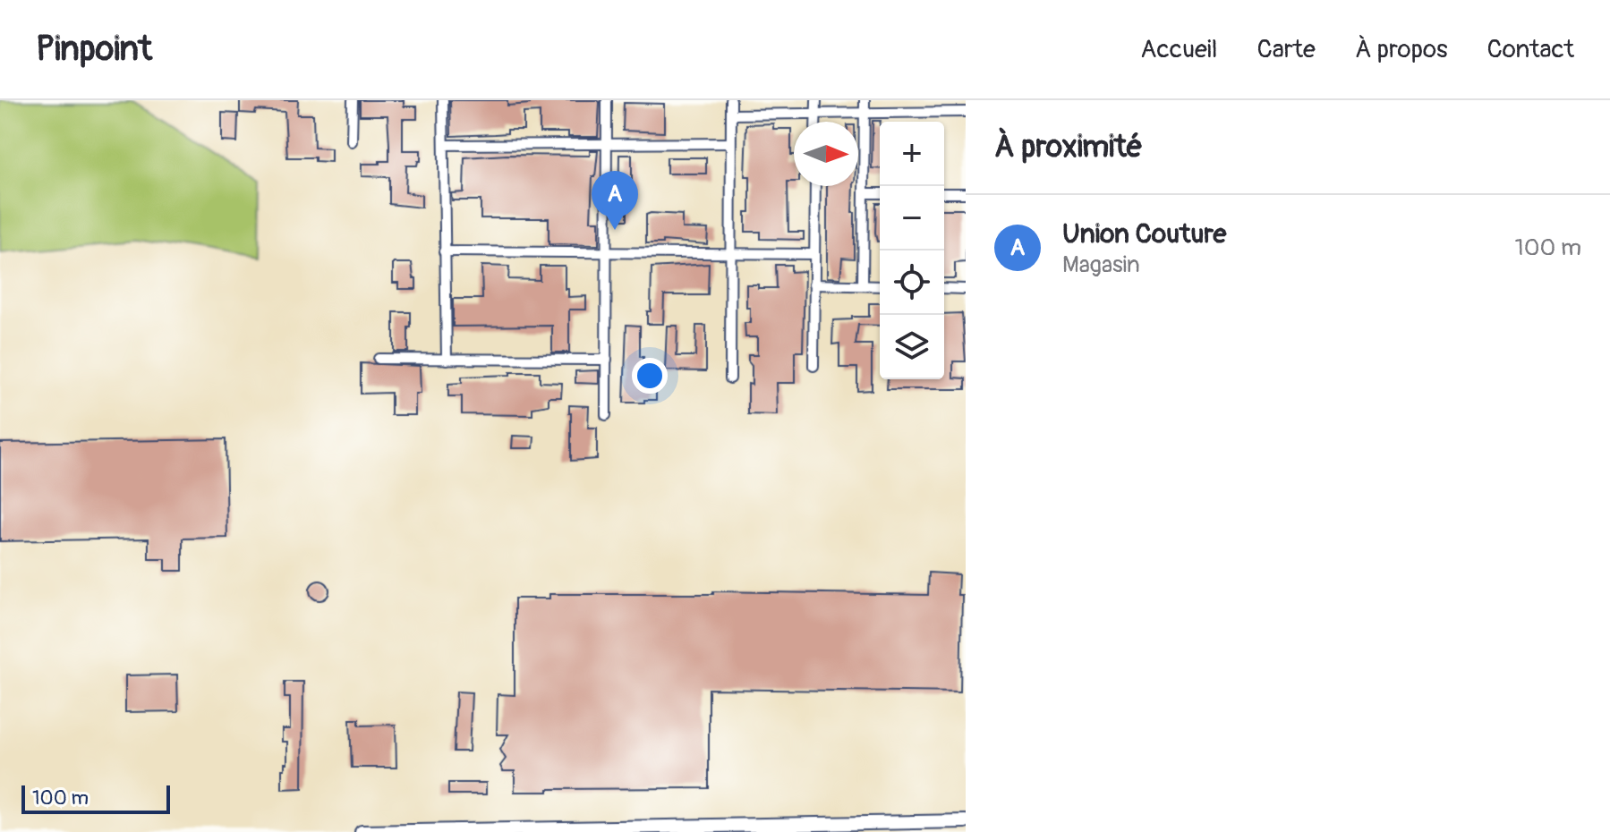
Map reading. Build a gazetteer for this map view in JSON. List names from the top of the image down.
{
  "scale_bar": "100 m",
  "north": "right",
  "page": {
    "header": "Pinpoint",
    "nav": [
      "Accueil",
      "Carte",
      "À propos",
      "Contact"
    ],
    "heading": "À proximité",
    "map_buttons": ["+", "−"],
    "pins": "A",
    "list": [
      {
        "mark": "A",
        "name": "Union Couture",
        "note": "Magasin",
        "value": "100 m"
      }
    ],
    "scale": "100 m"
  }
}
